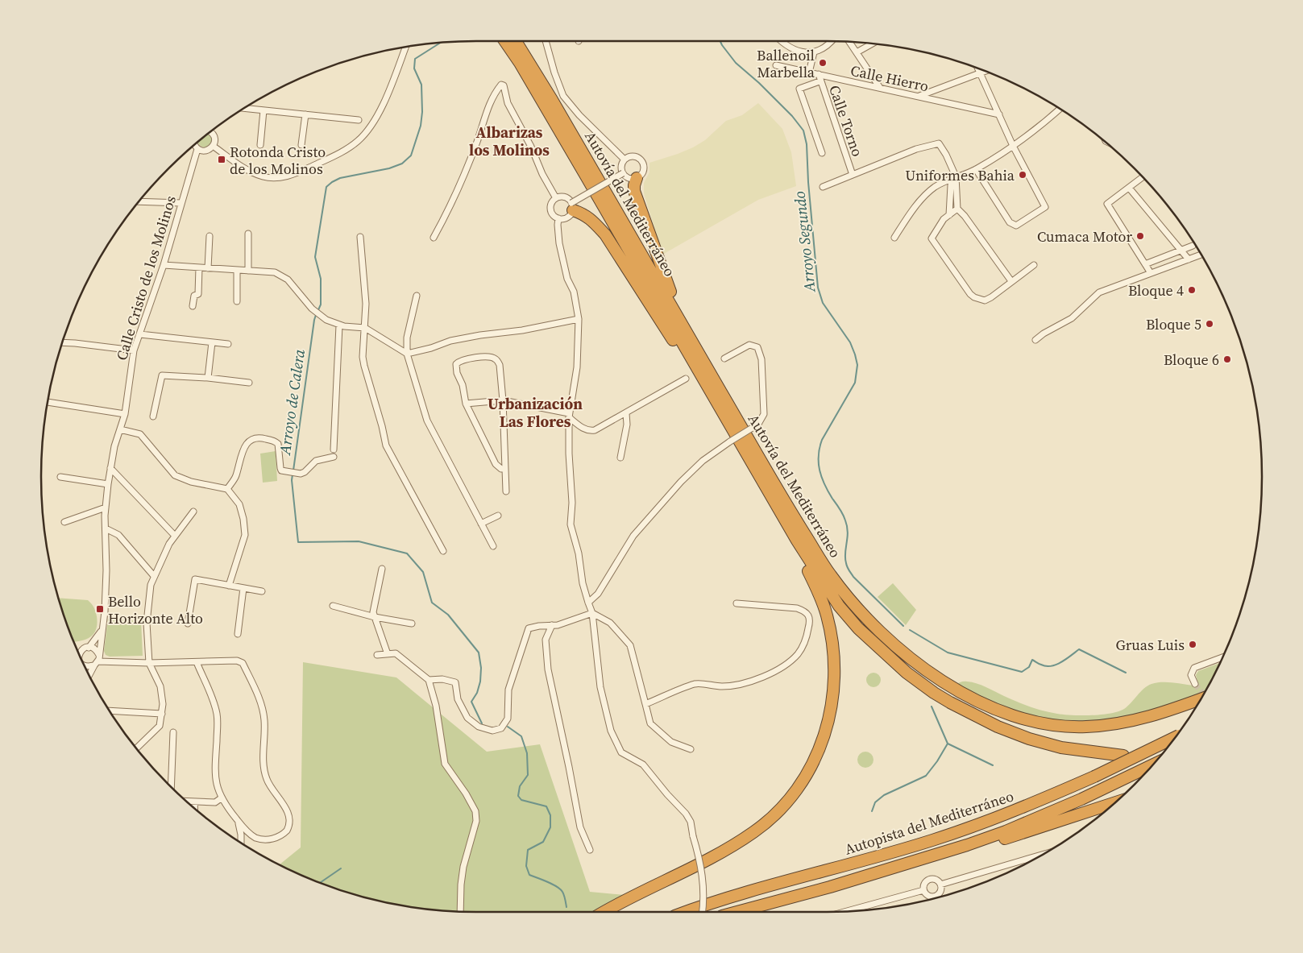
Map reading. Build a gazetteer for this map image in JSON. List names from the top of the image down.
{
  "streets": {
    "highway": ["Autovía del Mediterráneo", "Autopista del Mediterráneo"],
    "street": ["Calle Hierro", "Calle Torno", "Calle Cristo de los Molinos"]
  },
  "crossings": [
    ["Calle Hierro", "Calle Torno"]
  ],
  "districts": ["Albarizas los Molinos", "Urbanización Las Flores"],
  "water": ["Arroyo Segundo", "Arroyo de Calera"],
  "places": {
    "other": [
      "Ballenoil Marbella",
      "Uniformes Bahia",
      "Cumaca Motor",
      "Bloque 4",
      "Bloque 5",
      "Bloque 6",
      "Gruas Luis"
    ],
    "transit": ["Rotonda Cristo de los Molinos", "Bello Horizonte Alto"]
  }
}
